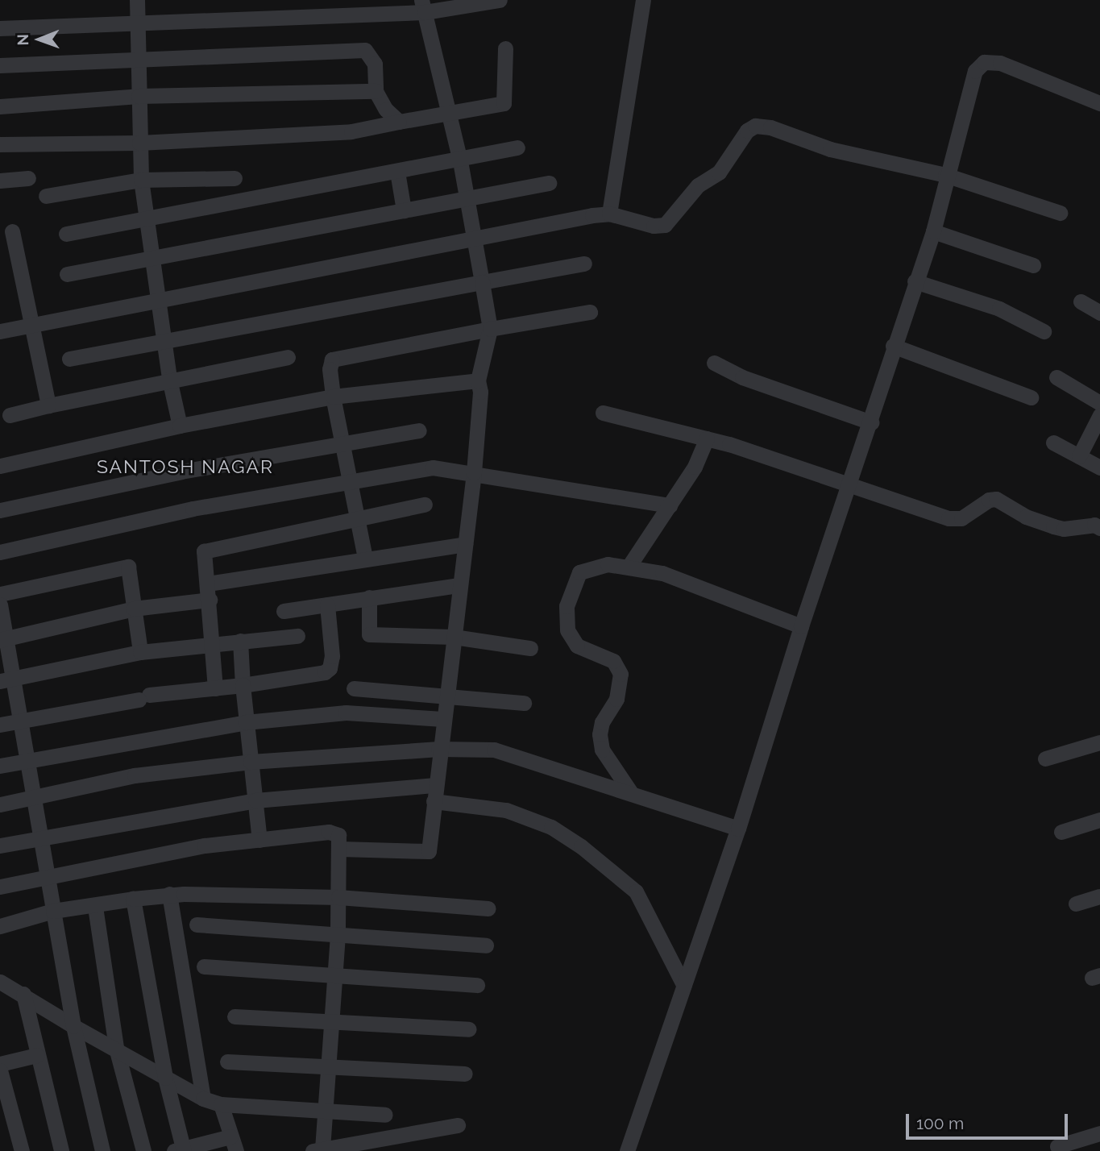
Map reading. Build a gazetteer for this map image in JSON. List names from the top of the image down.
{
  "districts": ["SANTOSH NAGAR"],
  "scale_bar": "100 m",
  "north": "left"
}
